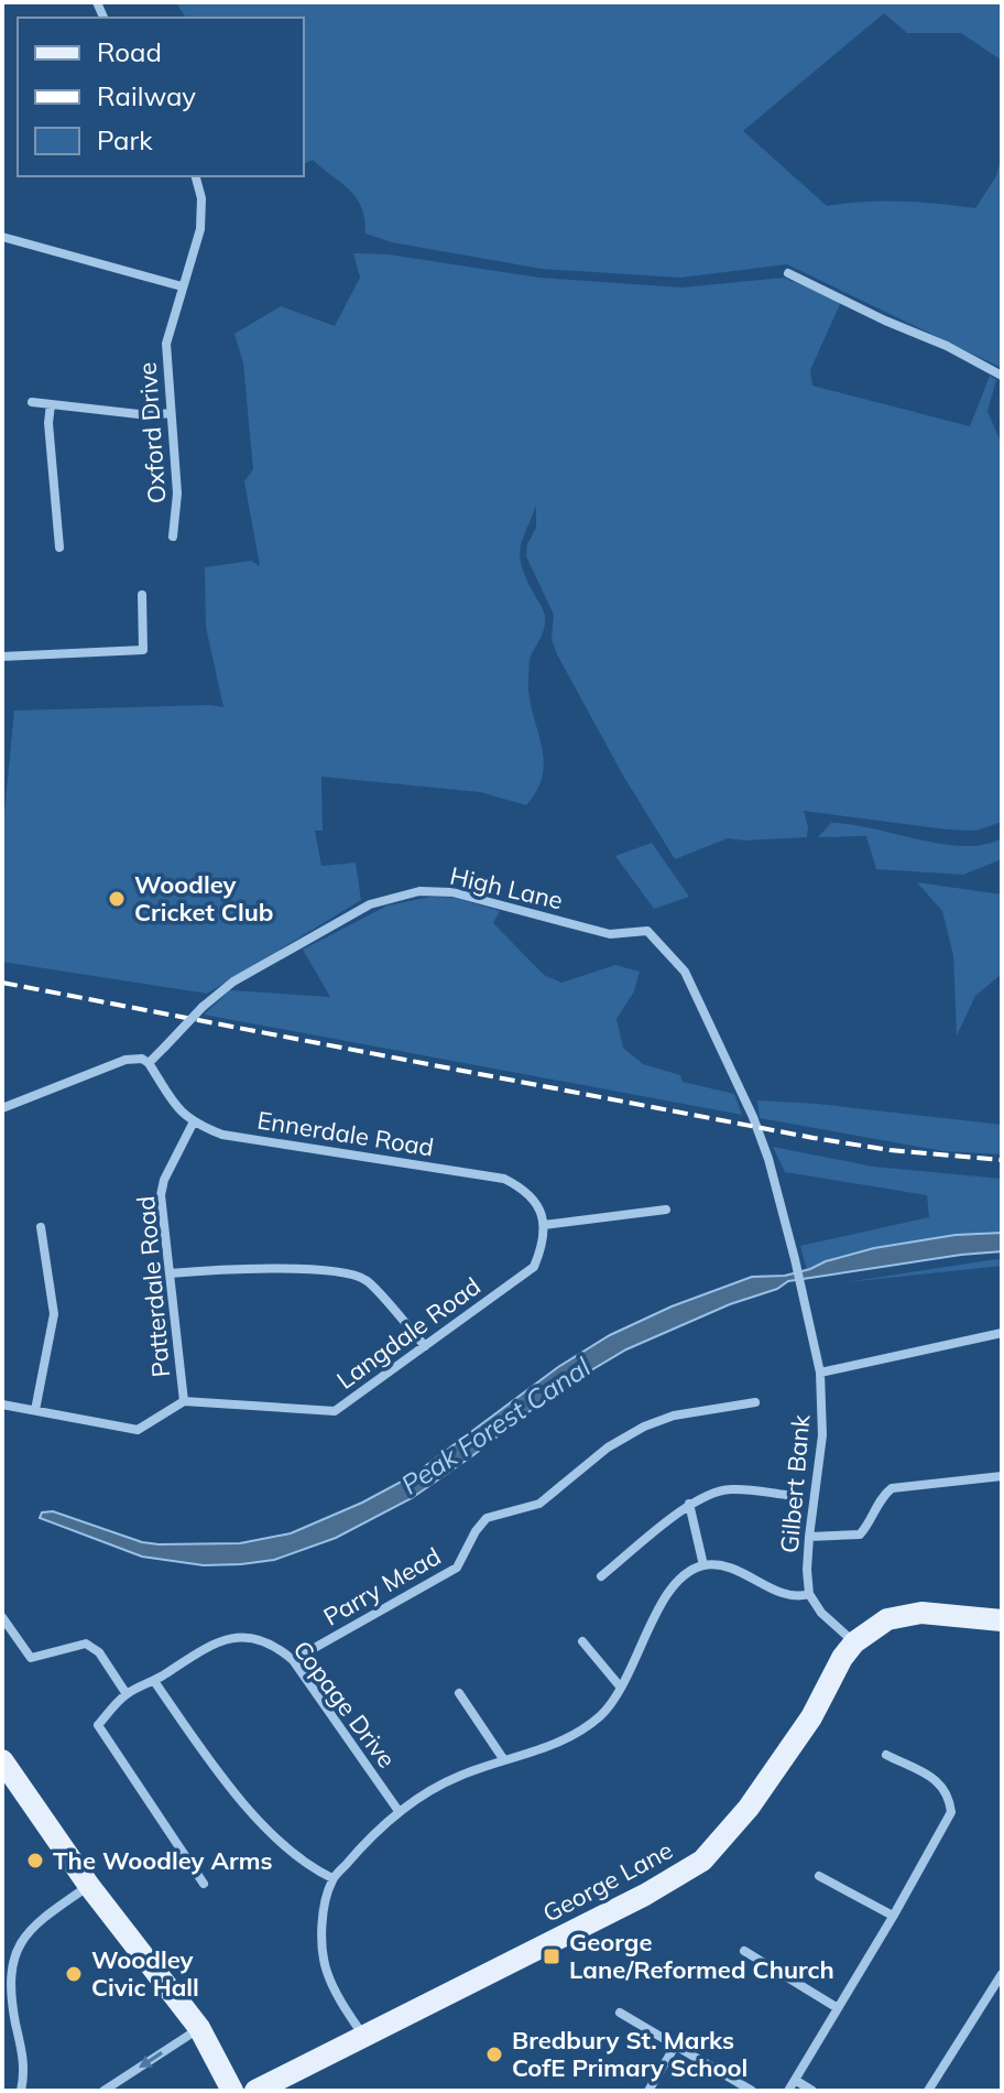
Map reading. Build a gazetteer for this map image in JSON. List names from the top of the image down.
{
  "streets": {
    "main road": ["George Lane"],
    "street": [
      "Oxford Drive",
      "High Lane",
      "Ennerdale Road",
      "Patterdale Road",
      "Langdale Road",
      "Gilbert Bank",
      "Parry Mead",
      "Copage Drive"
    ]
  },
  "crossings": [
    ["High Lane", "Gilbert Bank"],
    ["Ennerdale Road", "Patterdale Road"],
    ["Ennerdale Road", "Langdale Road"],
    ["Patterdale Road", "Langdale Road"],
    ["Parry Mead", "Copage Drive"]
  ],
  "water": ["Peak Forest Canal"],
  "places": {
    "other": [
      "Woodley Cricket Club",
      "The Woodley Arms",
      "Woodley Civic Hall",
      "Bredbury St. Marks CofE Primary School"
    ],
    "transit": ["George Lane/Reformed Church"]
  },
  "legend": ["Road", "Railway", "Park"]
}
